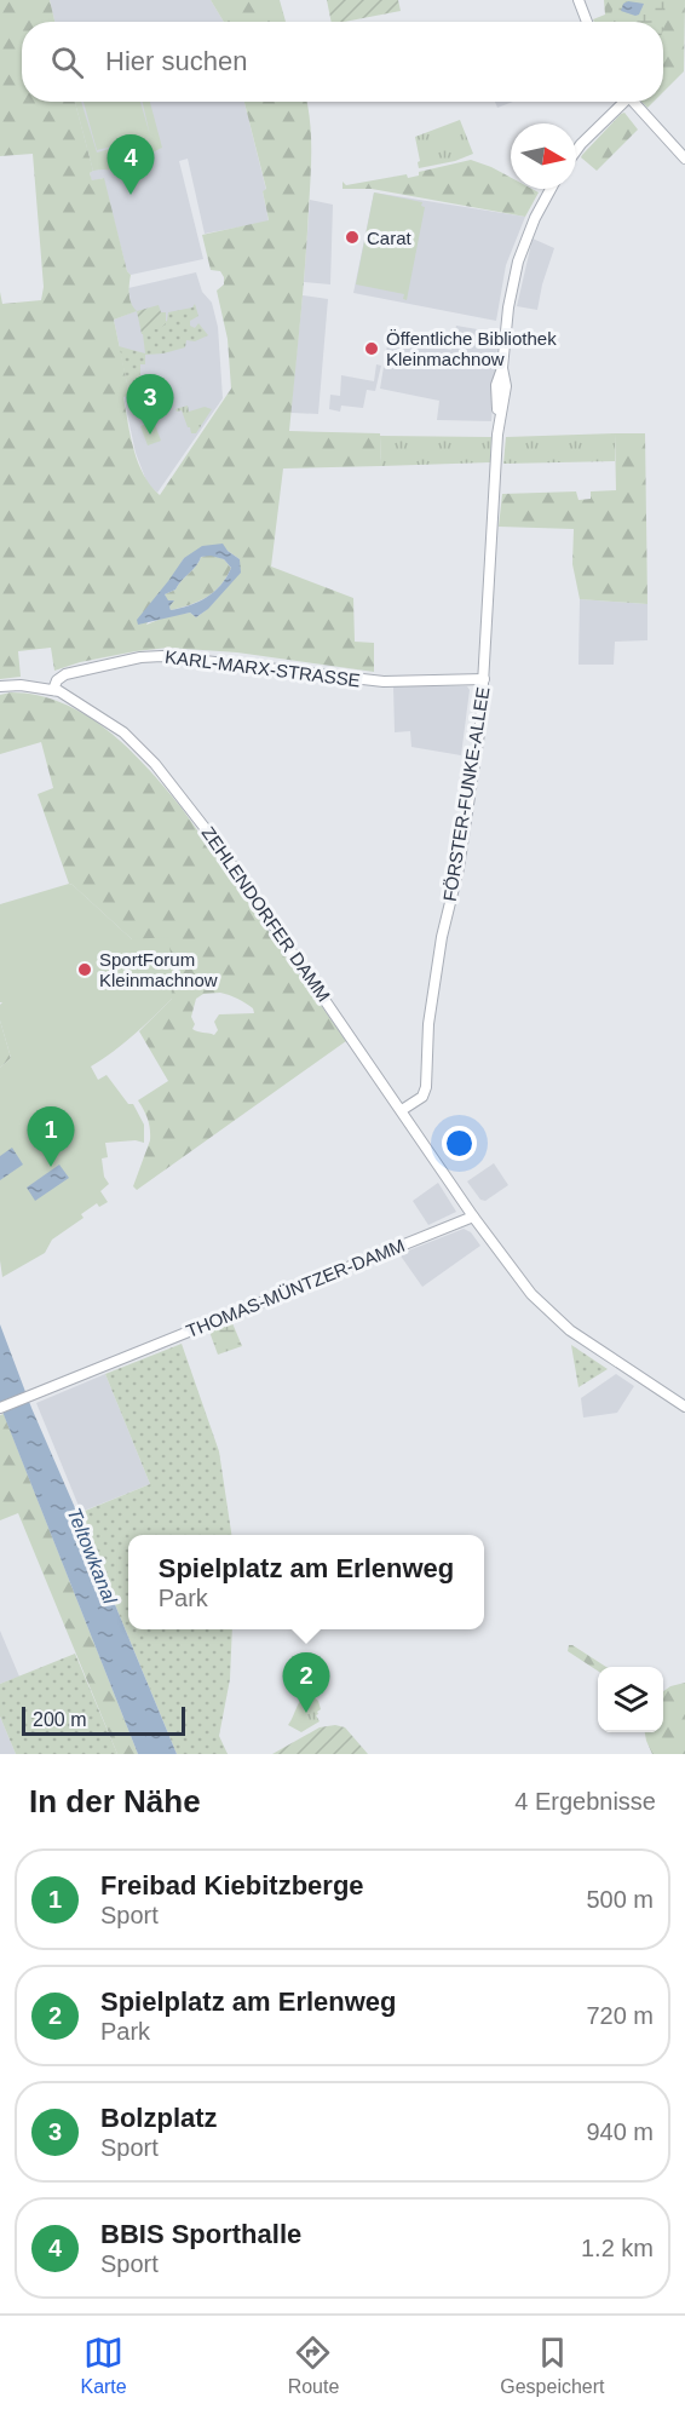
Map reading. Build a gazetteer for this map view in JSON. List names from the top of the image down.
{
  "streets": {
    "street": [
      "KARL-MARX-STRASSE",
      "FÖRSTER-FUNKE-ALLEE",
      "ZEHLENDORFER DAMM",
      "THOMAS-MÜNTZER-DAMM"
    ]
  },
  "crossings": [
    ["KARL-MARX-STRASSE", "FÖRSTER-FUNKE-ALLEE"],
    ["KARL-MARX-STRASSE", "ZEHLENDORFER DAMM"],
    ["FÖRSTER-FUNKE-ALLEE", "ZEHLENDORFER DAMM"],
    ["ZEHLENDORFER DAMM", "THOMAS-MÜNTZER-DAMM"]
  ],
  "water": ["Teltowkanal"],
  "places": ["Carat", "Öffentliche Bibliothek Kleinmachnow", "SportForum Kleinmachnow"],
  "scale_bar": "200 m",
  "north": "right",
  "page": {
    "search": "Hier suchen",
    "pins": [
      "4",
      "3",
      "1",
      "2"
    ],
    "popup": ["Spielplatz am Erlenweg", "Park"],
    "scale": "200 m",
    "heading": ["In der Nähe", "4 Ergebnisse"],
    "list": [
      {
        "mark": "1",
        "name": "Freibad Kiebitzberge",
        "note": "Sport",
        "value": "500 m"
      },
      {
        "mark": "2",
        "name": "Spielplatz am Erlenweg",
        "note": "Park",
        "value": "720 m"
      },
      {
        "mark": "3",
        "name": "Bolzplatz",
        "note": "Sport",
        "value": "940 m"
      },
      {
        "mark": "4",
        "name": "BBIS Sporthalle",
        "note": "Sport",
        "value": "1.2 km"
      }
    ],
    "nav": ["Karte", "Route", "Gespeichert"]
  }
}
